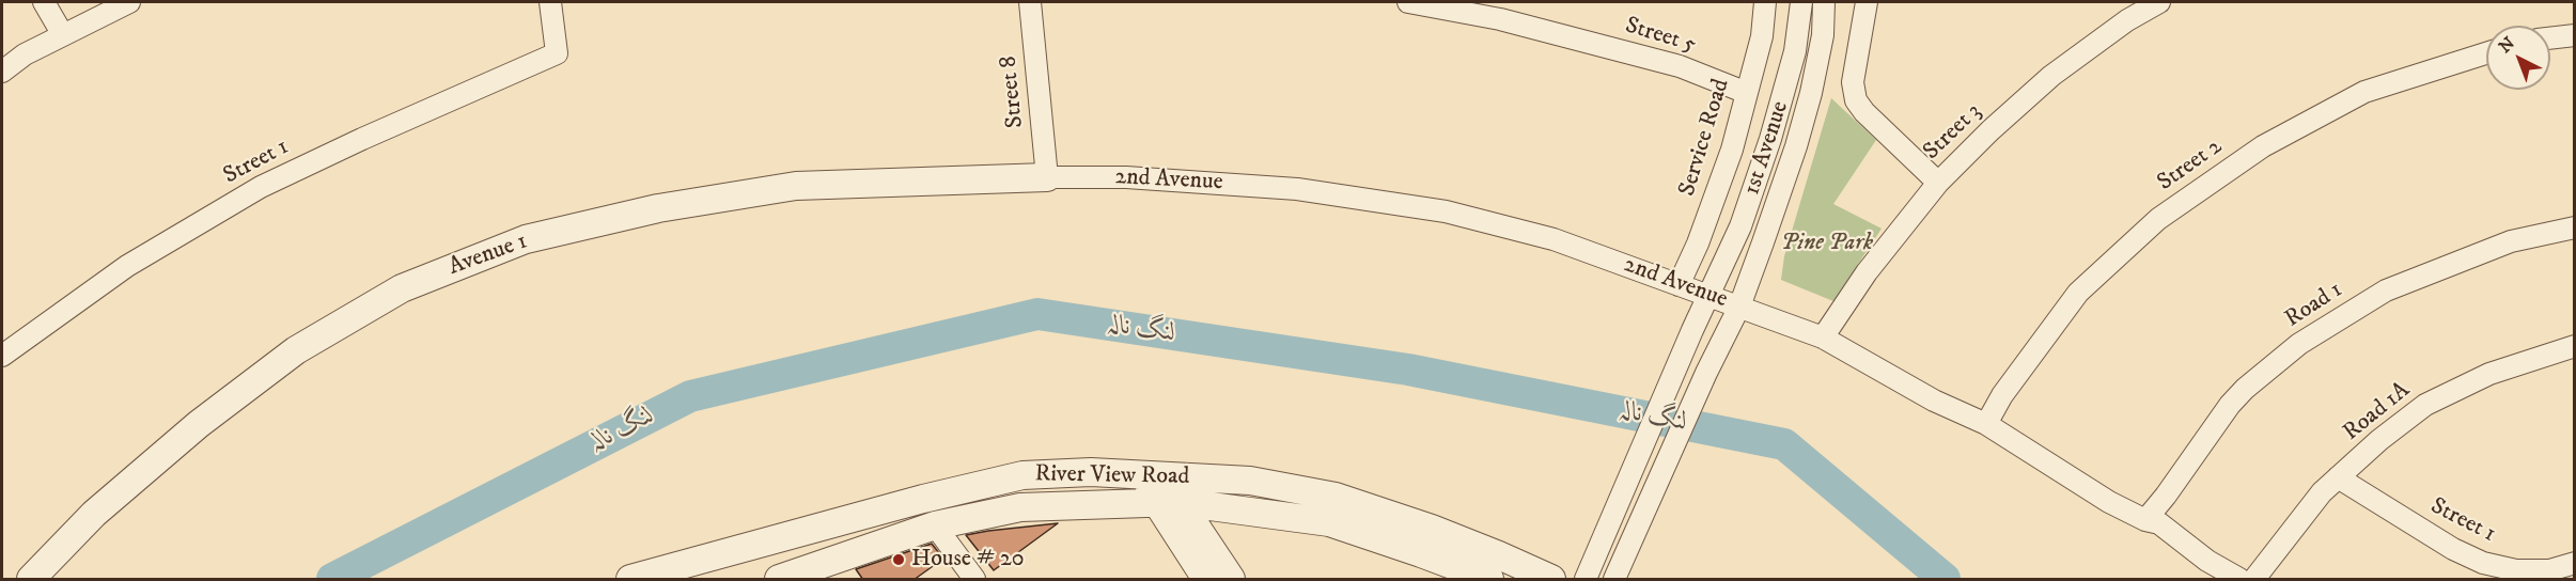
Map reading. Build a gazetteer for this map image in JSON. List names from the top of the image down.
{
  "streets": {
    "street": [
      "Street 5",
      "Street 8",
      "Street 3",
      "Service Road",
      "1st Avenue",
      "Street 1",
      "Street 2",
      "2nd Avenue",
      "Avenue 1",
      "Road 1",
      "Road 1A",
      "River View Road"
    ]
  },
  "crossings": [
    ["Street 5", "Service Road"],
    ["Street 8", "2nd Avenue"],
    ["Street 8", "Avenue 1"],
    ["Street 3", "2nd Avenue"],
    ["Service Road", "2nd Avenue"],
    ["1st Avenue", "2nd Avenue"],
    ["Street 1", "Road 1A"],
    ["Street 2", "2nd Avenue"],
    ["2nd Avenue", "Avenue 1"],
    ["2nd Avenue", "Road 1"]
  ],
  "water": ["لنگ نالہ"],
  "parks": ["Pine Park"],
  "places": ["House # 20"],
  "north": "top left"
}
